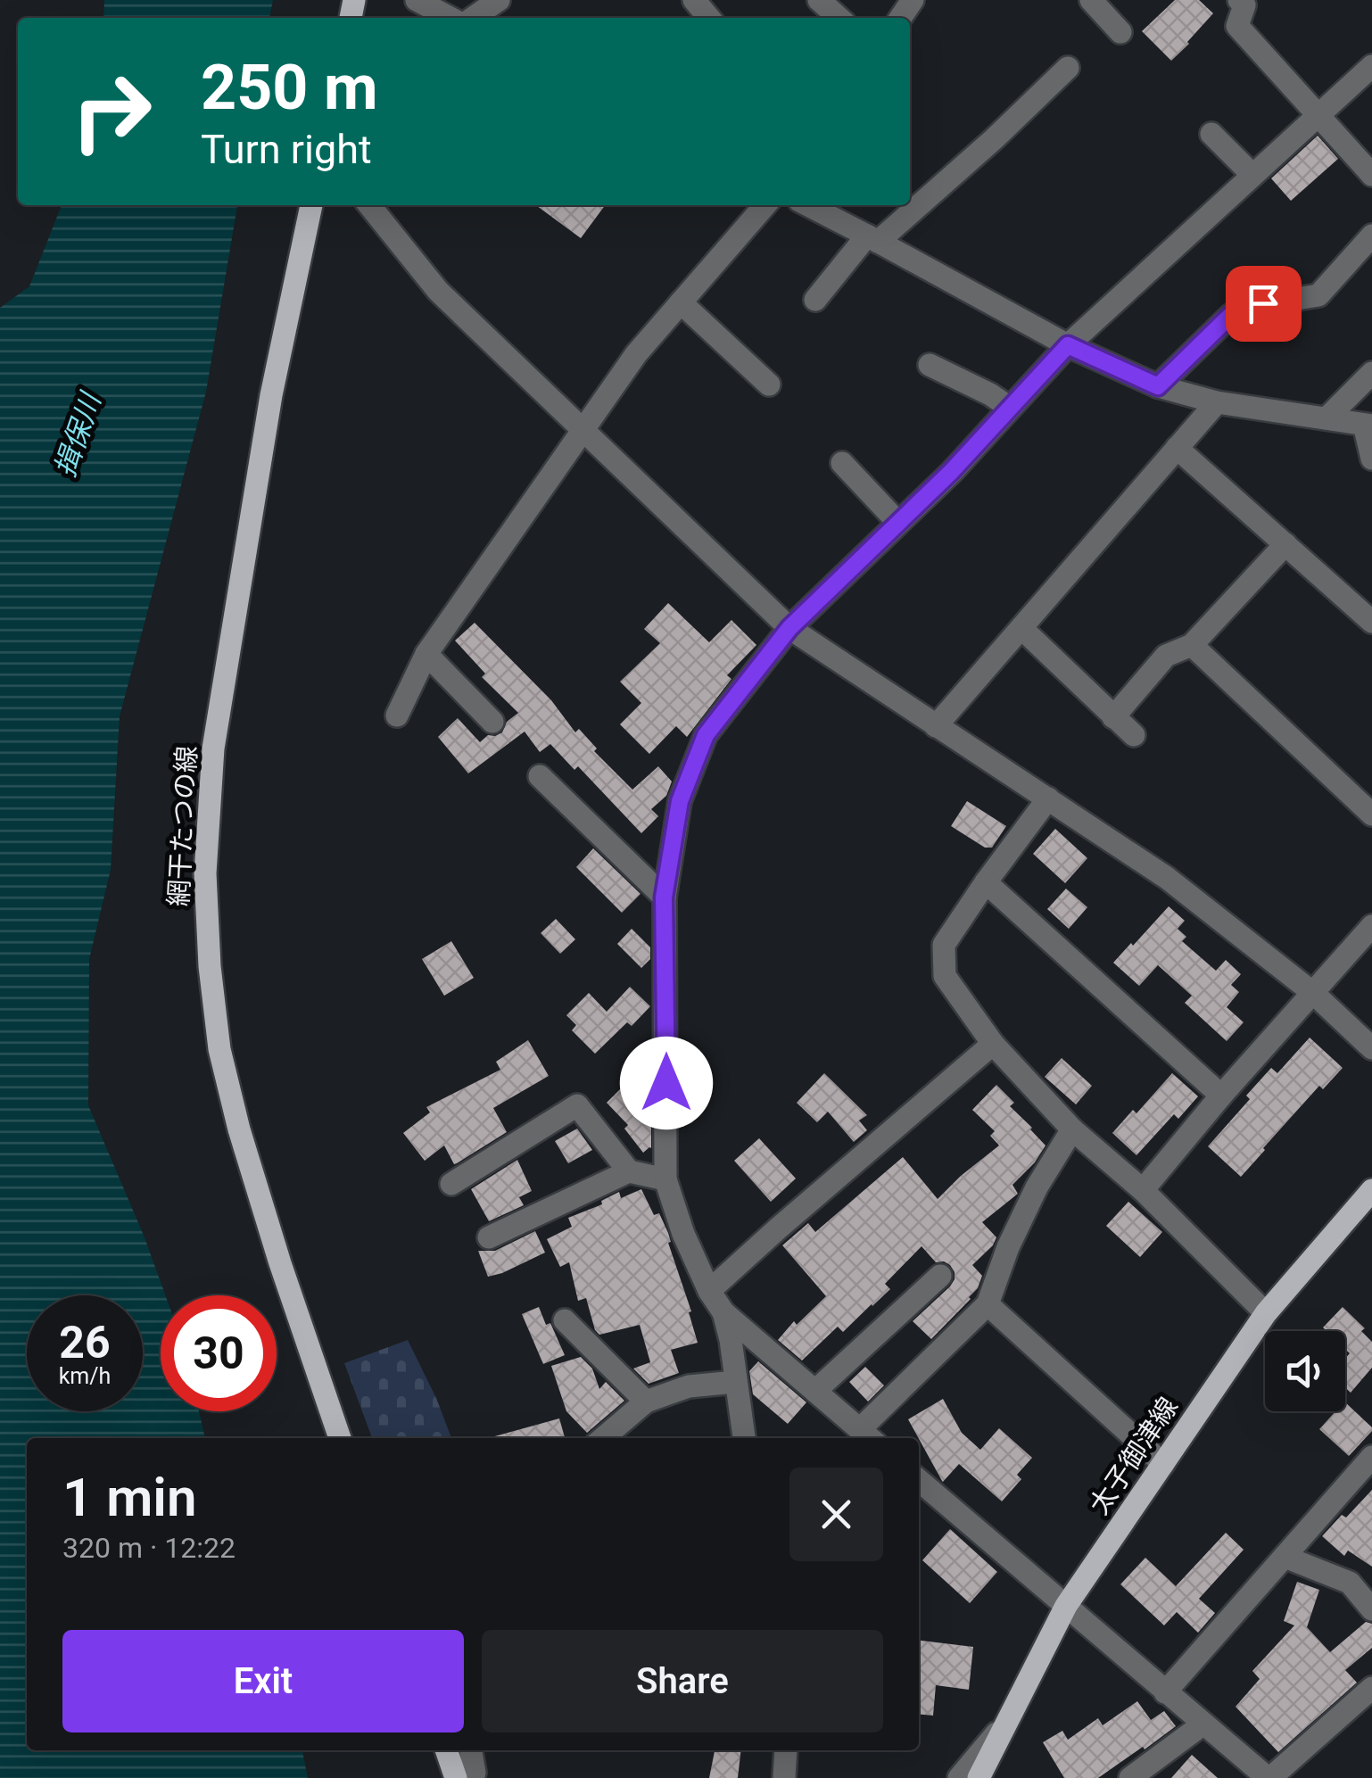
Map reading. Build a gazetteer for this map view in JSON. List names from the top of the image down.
{
  "streets": {
    "main road": ["網干たつの線", "太子御津線"]
  },
  "water": ["揖保川"],
  "page": {
    "turn": ["250 m", "Turn right"],
    "speed": "26 km/h",
    "limit": "30",
    "heading": ["1 min", "320 m · 12:22"],
    "buttons": ["Exit", "Share"]
  }
}
